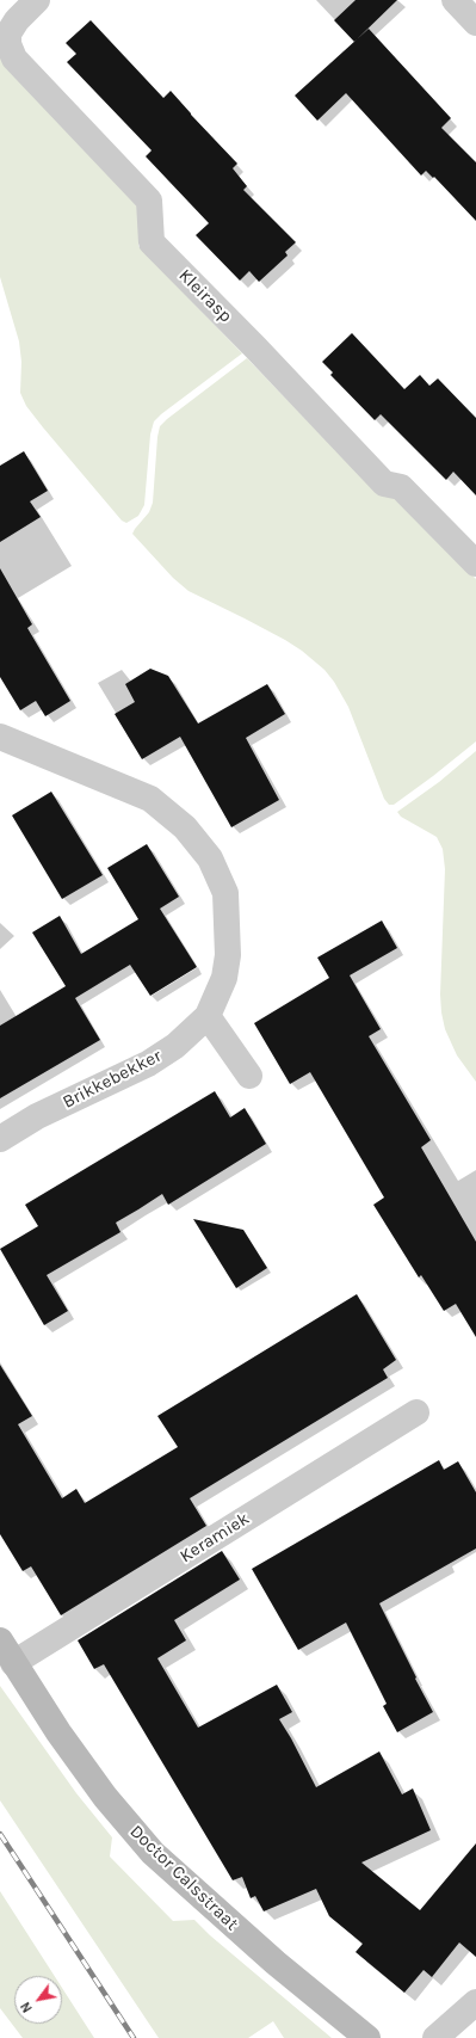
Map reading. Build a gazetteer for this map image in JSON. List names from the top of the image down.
{
  "streets": {
    "street": [
      "Kleirasp",
      "Brikkebekker",
      "Keramiek",
      "Doctor Calsstraat"
    ]
  },
  "crossings": [
    ["Keramiek", "Doctor Calsstraat"]
  ],
  "north": "bottom left"
}
